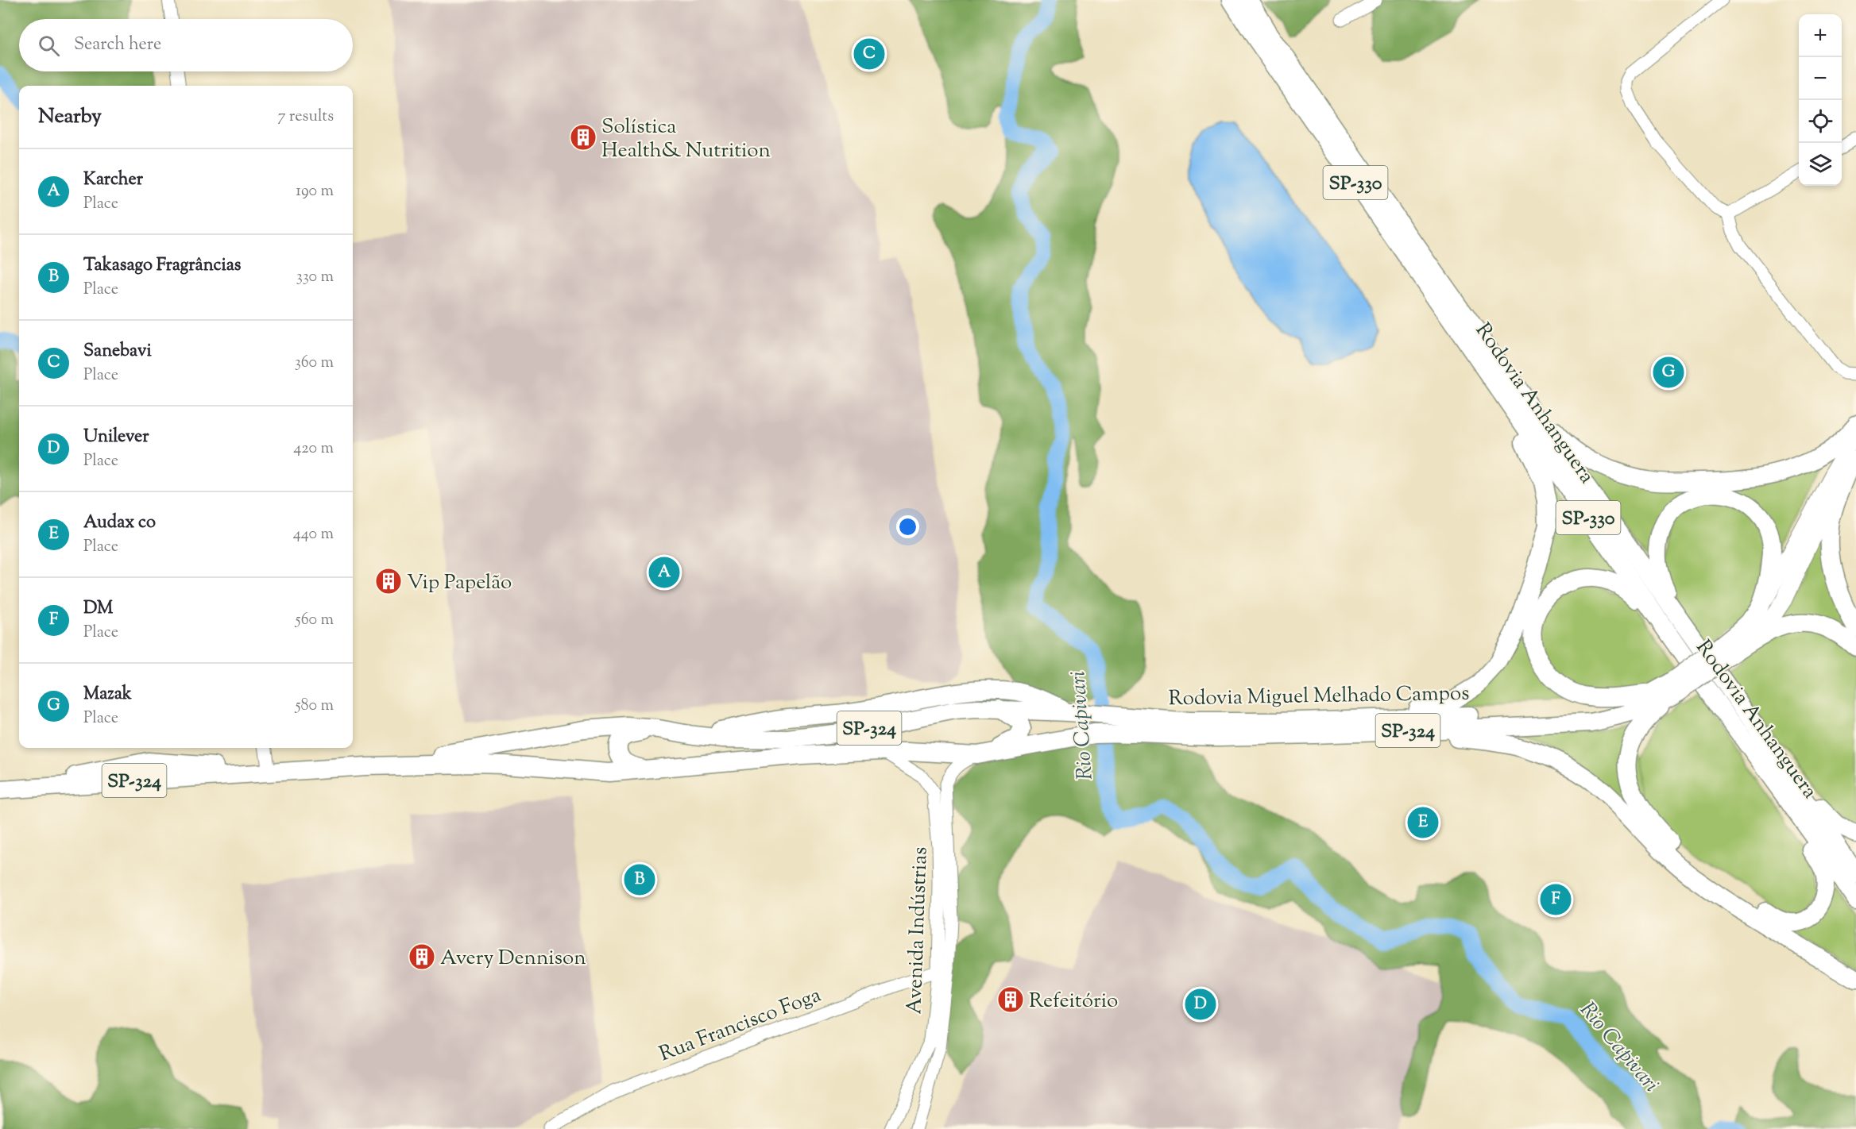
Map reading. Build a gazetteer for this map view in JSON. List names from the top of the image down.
{
  "streets": {
    "highway": [
      "SP-330",
      "Rodovia Anhanguera",
      "Rodovia Miguel Melhado Campos",
      "SP-324"
    ],
    "street": ["Avenida Indústrias", "Rua Francisco Foga"]
  },
  "crossings": [
    ["Rodovia Miguel Melhado Campos", "Avenida Indústrias"],
    ["Avenida Indústrias", "Rua Francisco Foga"]
  ],
  "water": ["Rio Capivari"],
  "places": {
    "building": [
      "Solística Health& Nutrition",
      "Vip Papelão",
      "Avery Dennison",
      "Refeitório"
    ]
  },
  "page": {
    "map_buttons": ["+", "−"],
    "search": "Search here",
    "pins": [
      "C",
      "G",
      "A",
      "E",
      "B",
      "F",
      "D"
    ],
    "heading": ["Nearby", "7 results"],
    "list": [
      {
        "mark": "A",
        "name": "Karcher",
        "note": "Place",
        "value": "190 m"
      },
      {
        "mark": "B",
        "name": "Takasago Fragrâncias",
        "note": "Place",
        "value": "330 m"
      },
      {
        "mark": "C",
        "name": "Sanebavi",
        "note": "Place",
        "value": "360 m"
      },
      {
        "mark": "D",
        "name": "Unilever",
        "note": "Place",
        "value": "420 m"
      },
      {
        "mark": "E",
        "name": "Audax co",
        "note": "Place",
        "value": "440 m"
      },
      {
        "mark": "F",
        "name": "DM",
        "note": "Place",
        "value": "560 m"
      },
      {
        "mark": "G",
        "name": "Mazak",
        "note": "Place",
        "value": "580 m"
      }
    ]
  }
}
